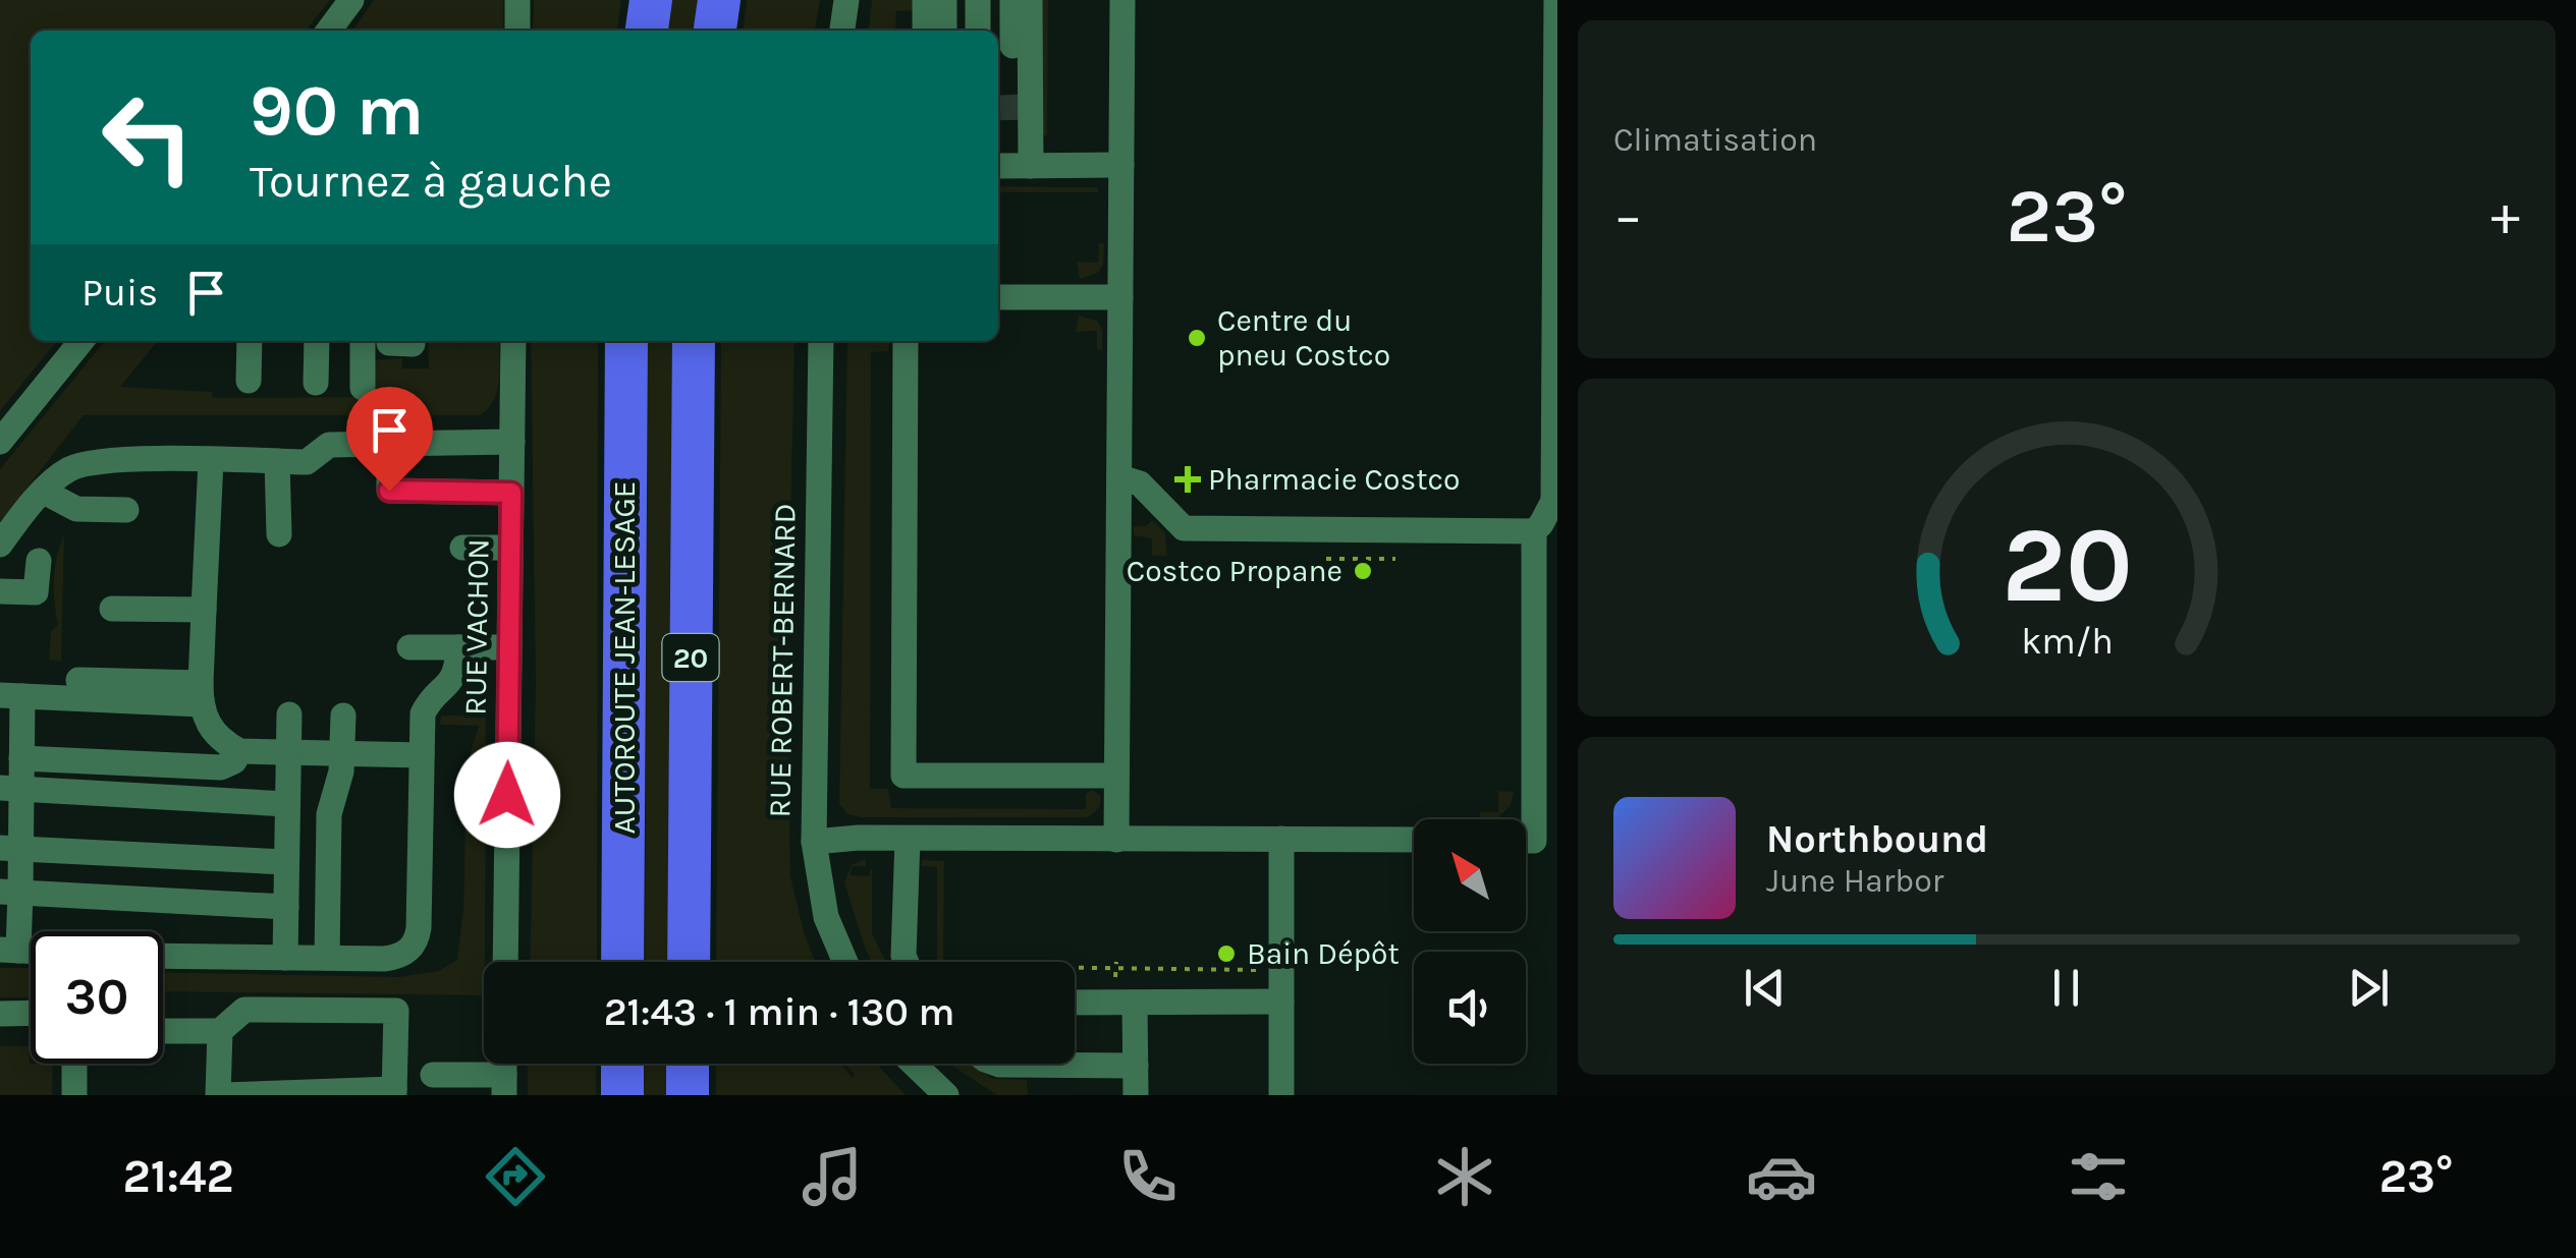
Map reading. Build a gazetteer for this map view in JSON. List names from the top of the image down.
{
  "streets": {
    "highway": ["AUTOROUTE JEAN-LESAGE", "20"],
    "street": ["RUE VACHON", "RUE ROBERT-BERNARD"]
  },
  "places": {
    "other": ["Centre du pneu Costco", "Costco Propane", "Bain Dépôt"],
    "health": ["Pharmacie Costco"]
  },
  "north": "top left",
  "page": {
    "tile": "Climatisation",
    "turn": ["90 m", "Tournez à gauche"],
    "heat": ["−", "23°", "+"],
    "then": "Puis",
    "song": ["Northbound", "June Harbor"],
    "limit": "30",
    "trip": "21:43 · 1 min · 130 m",
    "tabs": ["21:42", "23°"],
    "gauge": ["20", "km/h"]
  }
}
